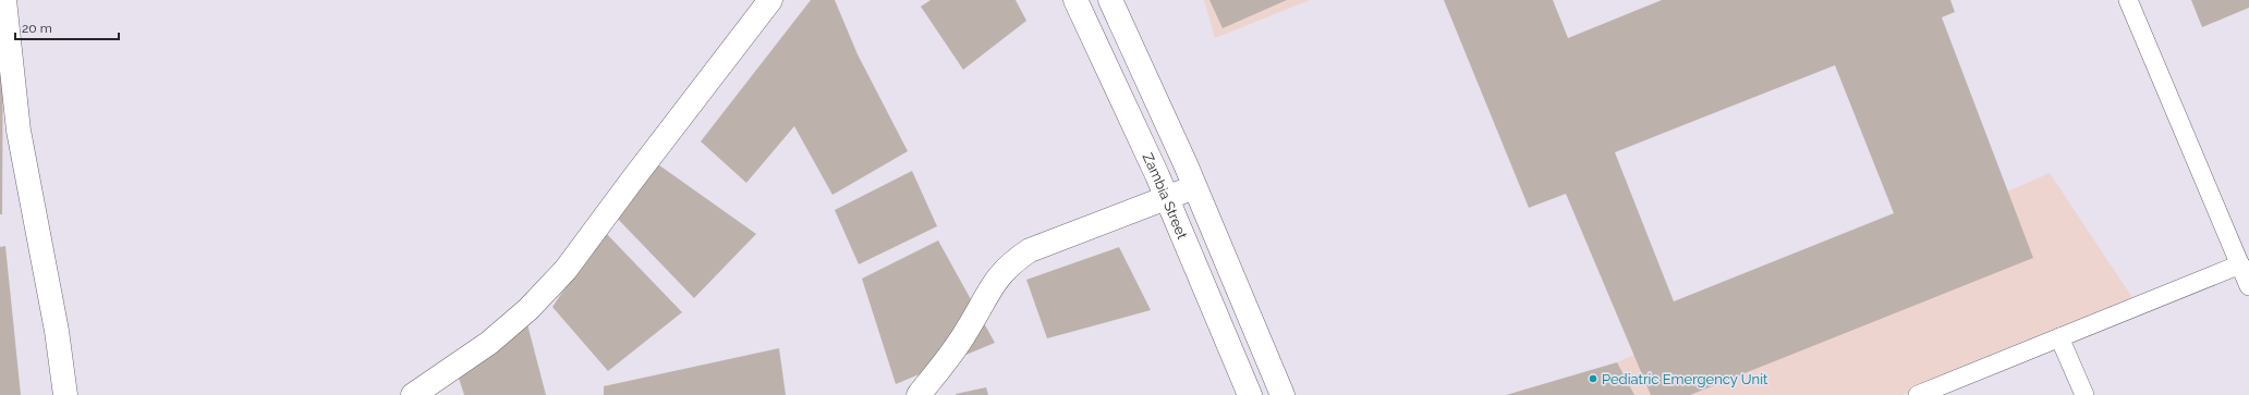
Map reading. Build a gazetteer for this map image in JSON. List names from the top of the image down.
{
  "streets": {
    "street": ["Zambia Street"]
  },
  "places": ["Pediatric Emergency Unit"],
  "scale_bar": "20 m"
}
